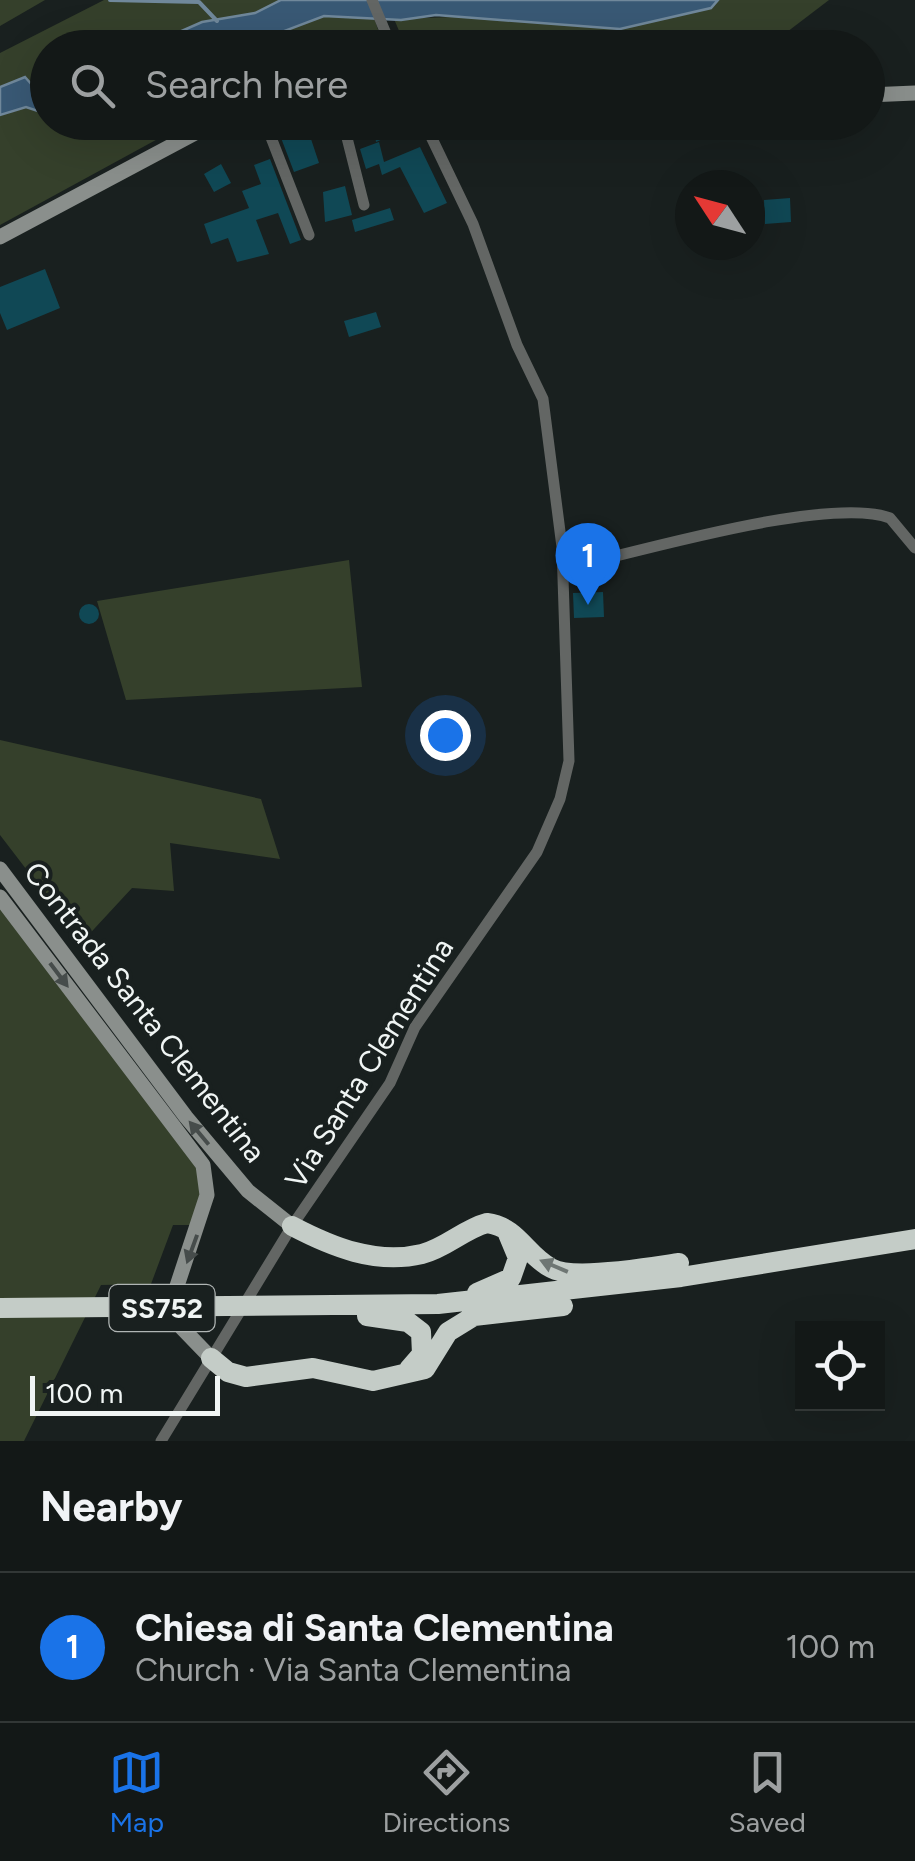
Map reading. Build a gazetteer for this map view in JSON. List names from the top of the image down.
{
  "streets": {
    "highway": ["SS752"],
    "street": ["Contrada Santa Clementina", "Via Santa Clementina"]
  },
  "crossings": [
    ["Contrada Santa Clementina", "Via Santa Clementina"]
  ],
  "scale_bar": "100 m",
  "north": "top left",
  "page": {
    "search": "Search here",
    "pins": "1",
    "scale": "100 m",
    "heading": "Nearby",
    "list": [
      {
        "mark": "1",
        "name": "Chiesa di Santa Clementina",
        "note": "Church · Via Santa Clementina",
        "value": "100 m"
      }
    ],
    "nav": ["Map", "Directions", "Saved"]
  }
}
